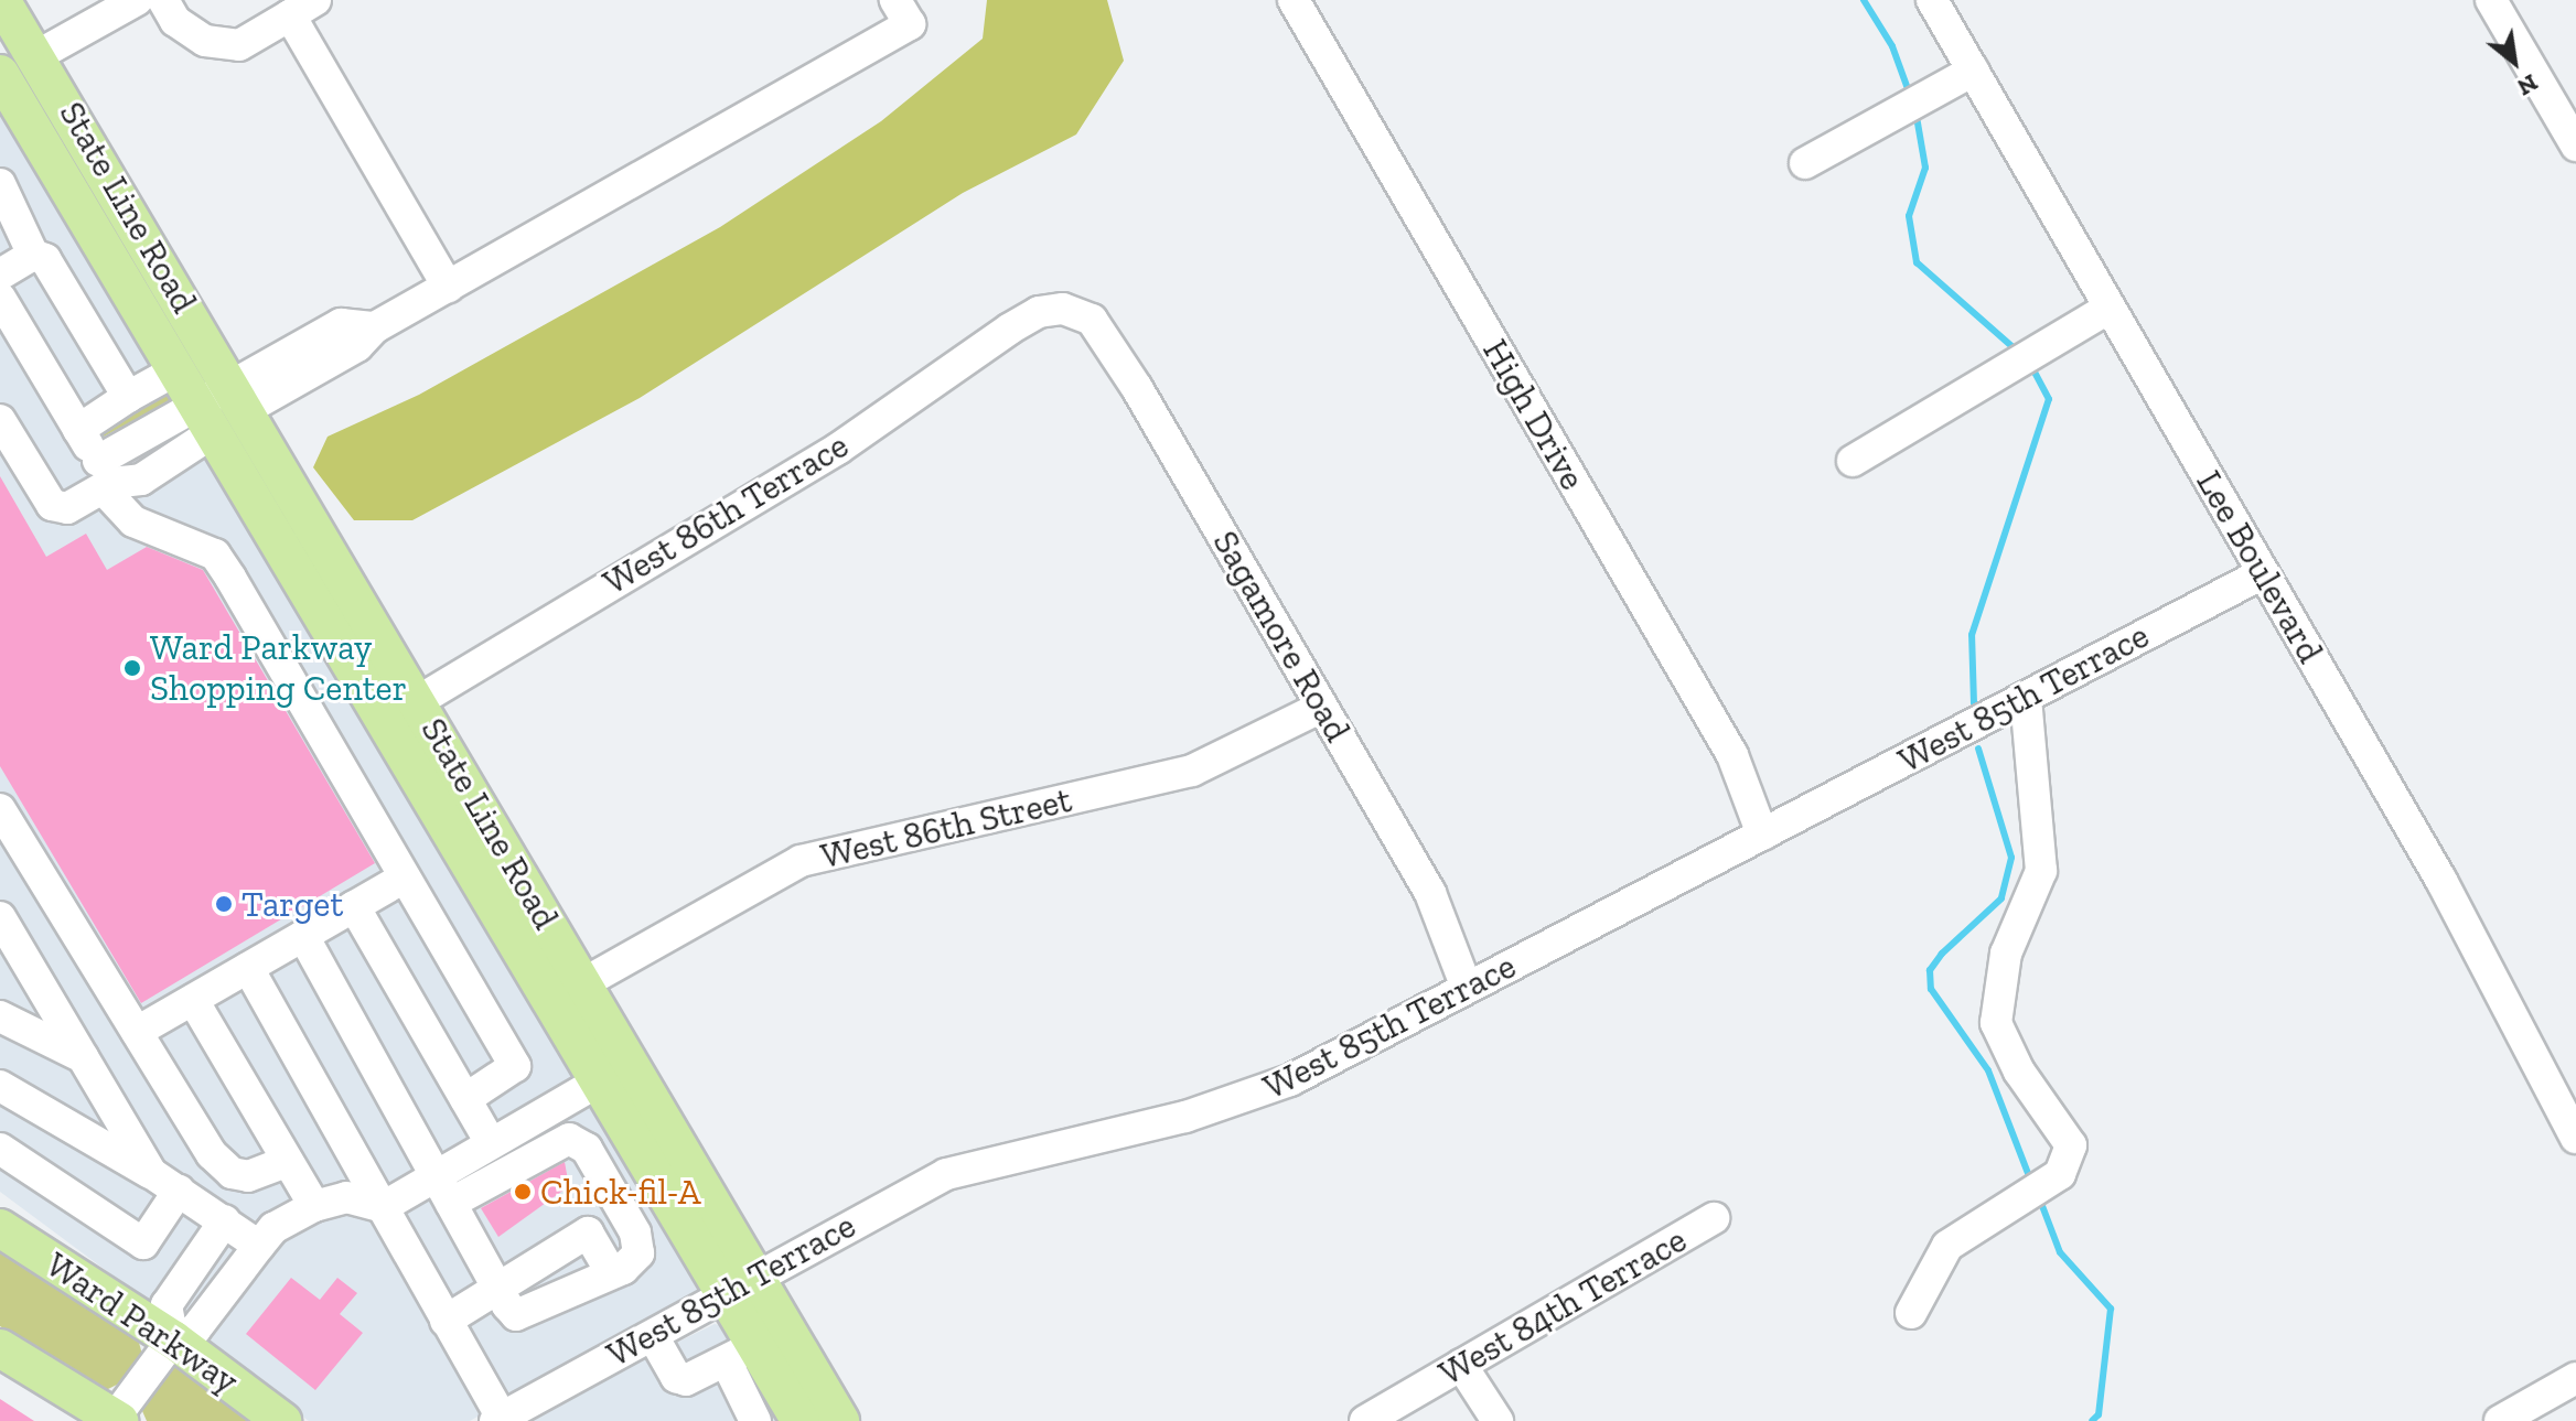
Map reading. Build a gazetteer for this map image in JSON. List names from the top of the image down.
{
  "streets": {
    "main road": ["State Line Road", "Ward Parkway"],
    "street": [
      "High Drive",
      "West 86th Terrace",
      "Lee Boulevard",
      "Sagamore Road",
      "West 85th Terrace",
      "West 86th Street",
      "West 84th Terrace"
    ]
  },
  "crossings": [
    ["State Line Road", "West 86th Terrace"],
    ["State Line Road", "West 85th Terrace"],
    ["State Line Road", "West 86th Street"],
    ["High Drive", "West 85th Terrace"],
    ["West 86th Terrace", "Sagamore Road"],
    ["Lee Boulevard", "West 85th Terrace"],
    ["Sagamore Road", "West 85th Terrace"],
    ["Sagamore Road", "West 86th Street"]
  ],
  "places": ["Ward Parkway Shopping Center", "Target", "Chick-fil-A"],
  "north": "bottom right"
}
